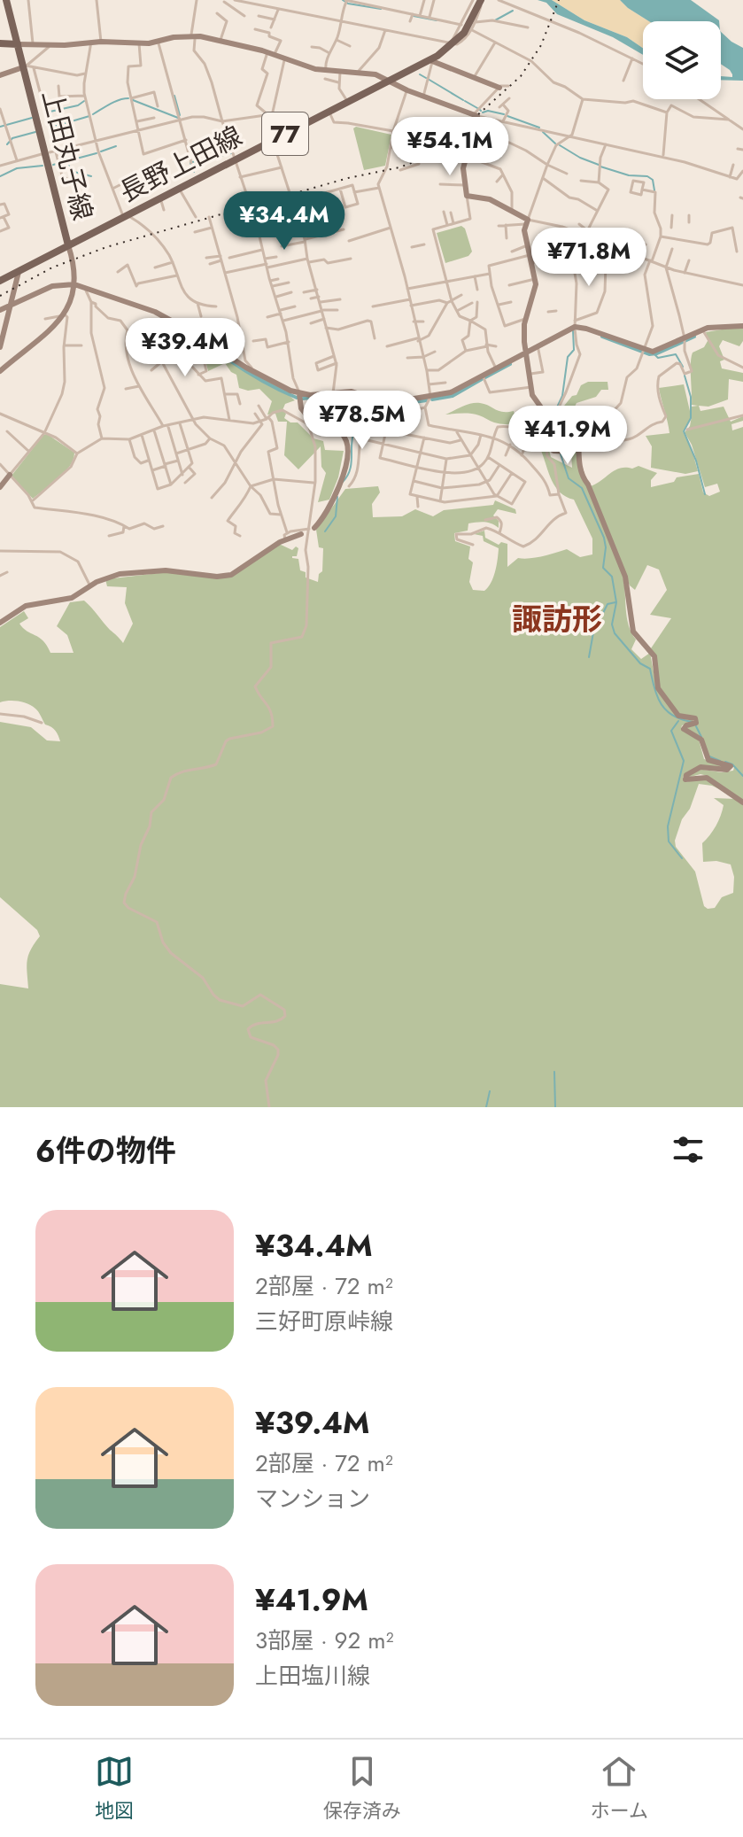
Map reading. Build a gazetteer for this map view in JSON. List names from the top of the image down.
{
  "streets": {
    "main road": ["77", "上田丸子線", "長野上田線"]
  },
  "crossings": [
    ["上田丸子線", "長野上田線"]
  ],
  "districts": ["諏訪形"],
  "page": {
    "price": [
      "¥54.1M",
      "¥34.4M",
      "¥71.8M",
      "¥39.4M",
      "¥78.5M",
      "¥41.9M"
    ],
    "heading": "6件の物件",
    "list": [
      {
        "name": "¥34.4M",
        "note": "2部屋 · 72 m² · 三好町原峠線"
      },
      {
        "name": "¥39.4M",
        "note": "2部屋 · 72 m² · マンション"
      },
      {
        "name": "¥41.9M",
        "note": "3部屋 · 92 m² · 上田塩川線"
      }
    ],
    "tabs": ["地図", "保存済み", "ホーム"]
  }
}
